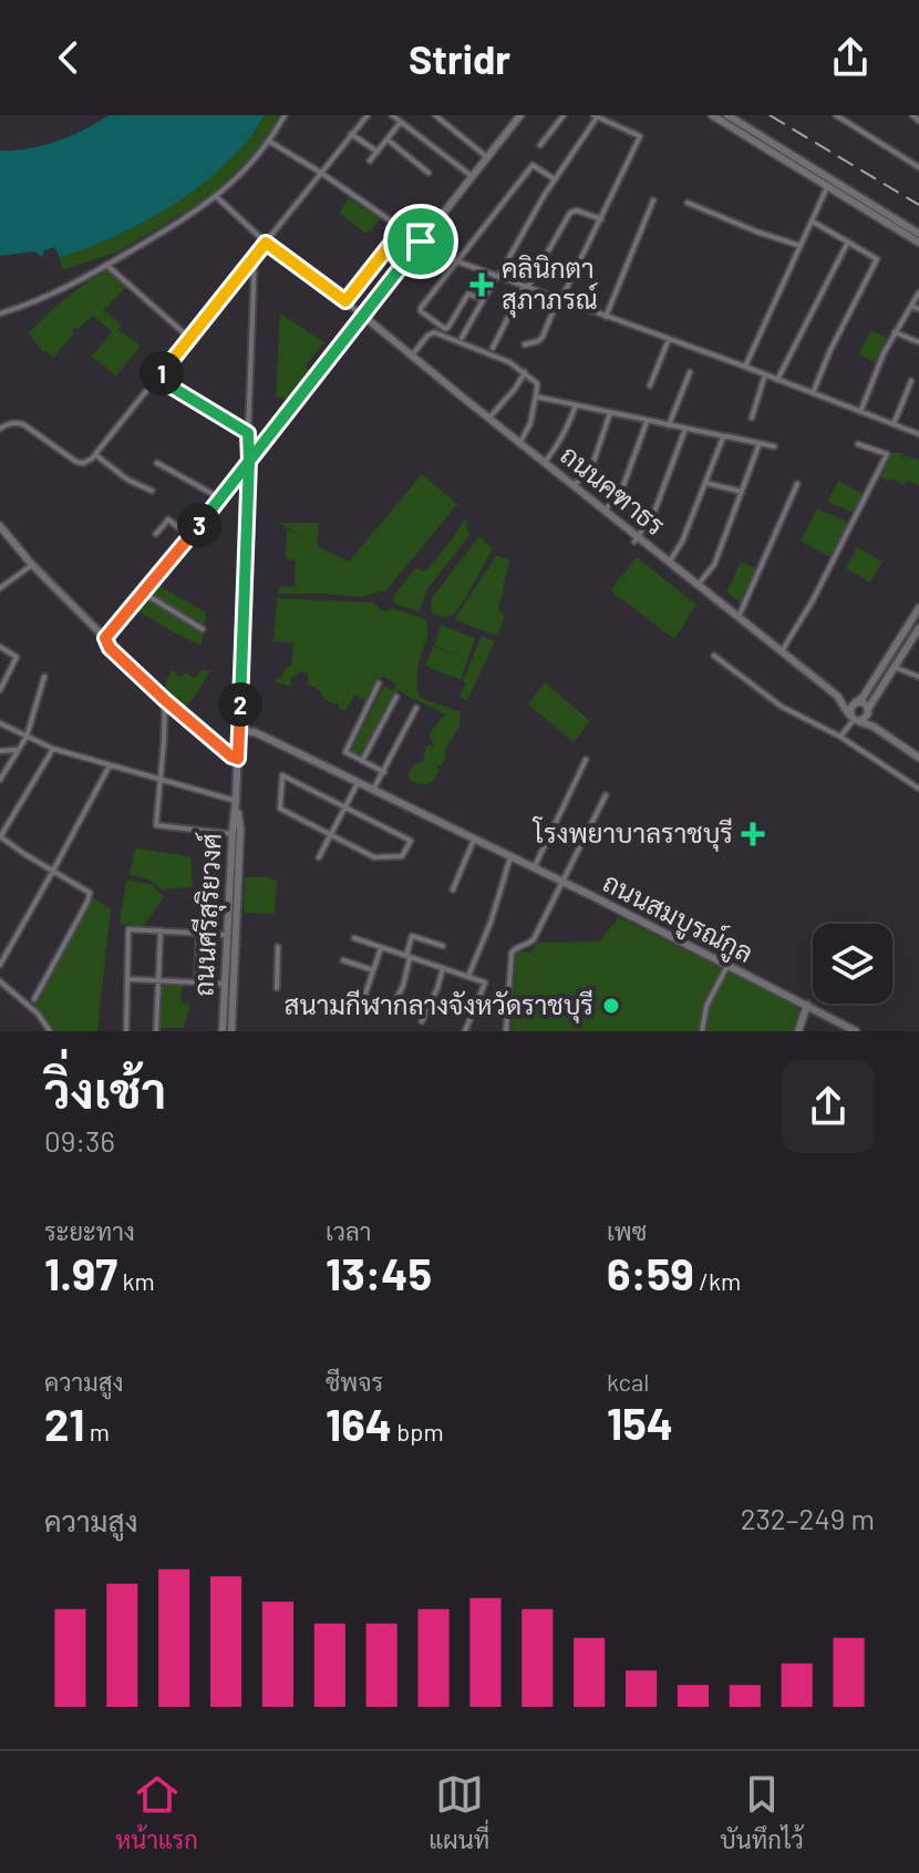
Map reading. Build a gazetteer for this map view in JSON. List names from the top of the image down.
{
  "streets": {
    "street": ["ถนนคฑาธร", "ถนนศรีสุริยวงศ์", "ถนนสมบูรณ์กูล"]
  },
  "crossings": [
    ["ถนนศรีสุริยวงศ์", "ถนนสมบูรณ์กูล"]
  ],
  "places": {
    "health": ["คลินิกตา สุภาภรณ์", "โรงพยาบาลราชบุรี"],
    "other": ["สนามกีฬากลางจังหวัดราชบุรี"]
  },
  "page": {
    "header": "Stridr",
    "pins": ["1", "3", "2"],
    "heading": ["วิ่งเช้า", "09:36"],
    "stats": [
      ["ระยะทาง", "1.97 km"],
      ["เวลา", "13:45"],
      ["เพซ", "6:59 /km"],
      ["ความสูง", "21 m"],
      ["ชีพจร", "164 bpm"],
      ["kcal", "154"]
    ],
    "chart": ["ความสูง", "232–249 m"],
    "tabs": ["หน้าแรก", "แผนที่", "บันทึกไว้"]
  }
}
